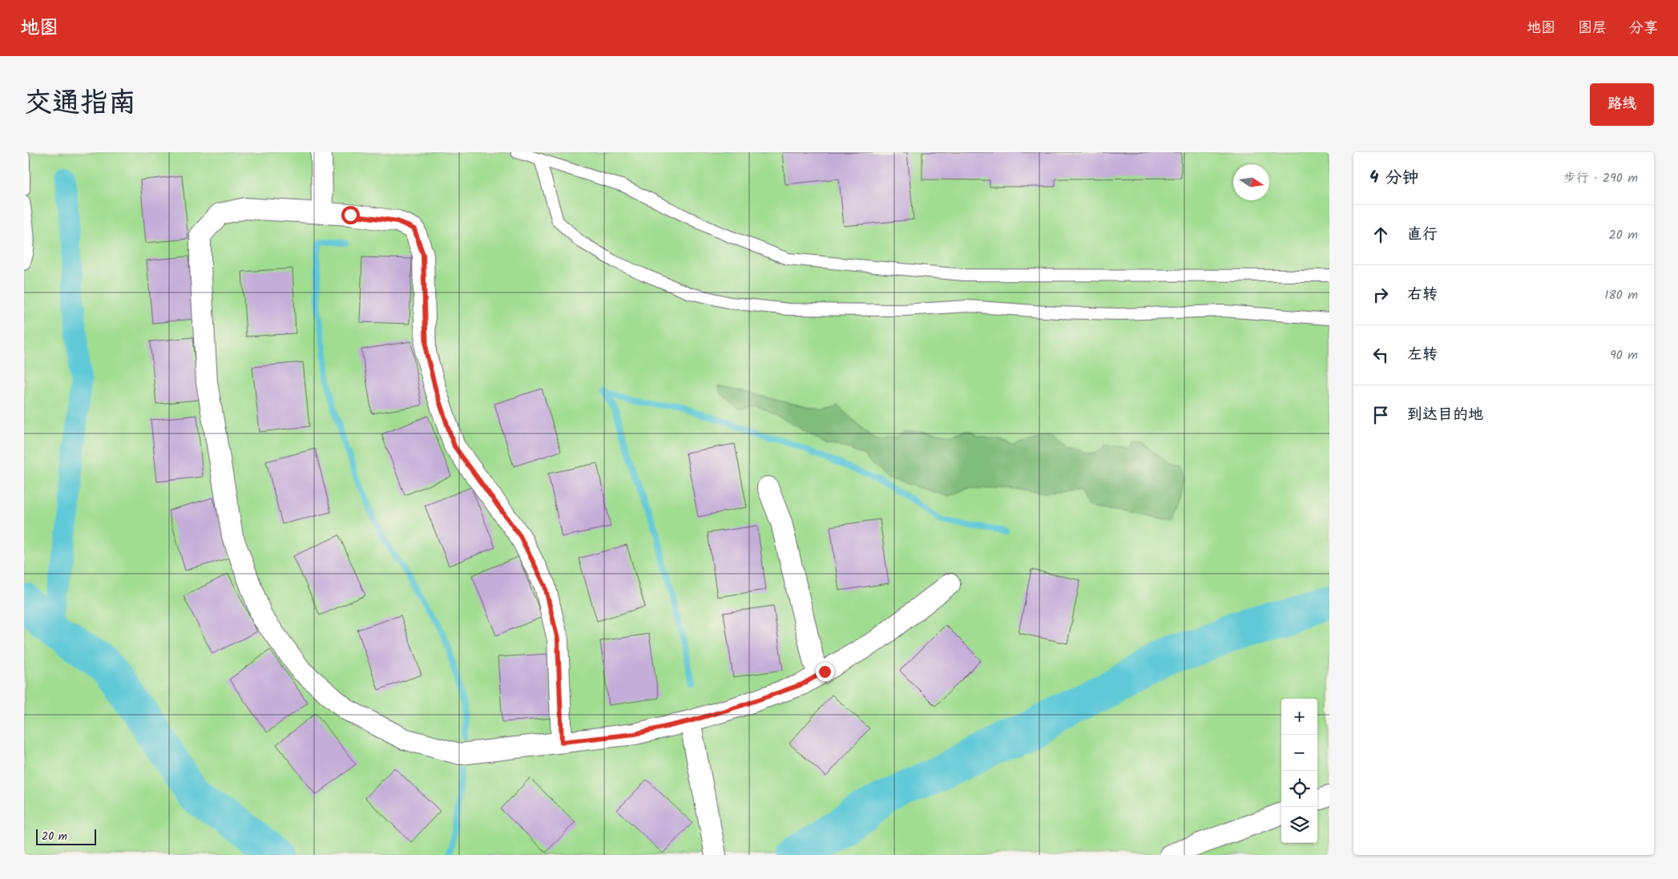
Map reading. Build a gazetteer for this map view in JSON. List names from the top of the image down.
{
  "scale_bar": "20 m",
  "north": "right",
  "page": {
    "header": "地图",
    "nav": ["地图", "图层", "分享"],
    "title": "交通指南",
    "buttons": "路线",
    "heading": ["4 分钟", "步行 · 290 m"],
    "list": [
      ["直行", "20 m"],
      ["右转", "180 m"],
      ["左转", "90 m"],
      "到达目的地"
    ],
    "map_buttons": ["+", "−"],
    "scale": "20 m"
  }
}
